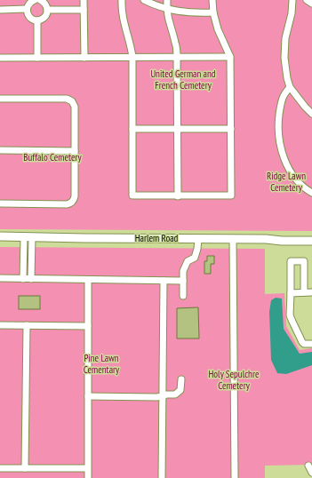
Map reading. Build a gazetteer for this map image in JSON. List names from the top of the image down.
{
  "streets": {
    "main road": ["Harlem Road"]
  },
  "parks": [
    "United German and French Cemetery",
    "Buffalo Cemetery",
    "Ridge Lawn Cemetery",
    "Pine Lawn Cementary",
    "Holy Sepulchre Cemetery"
  ]
}
